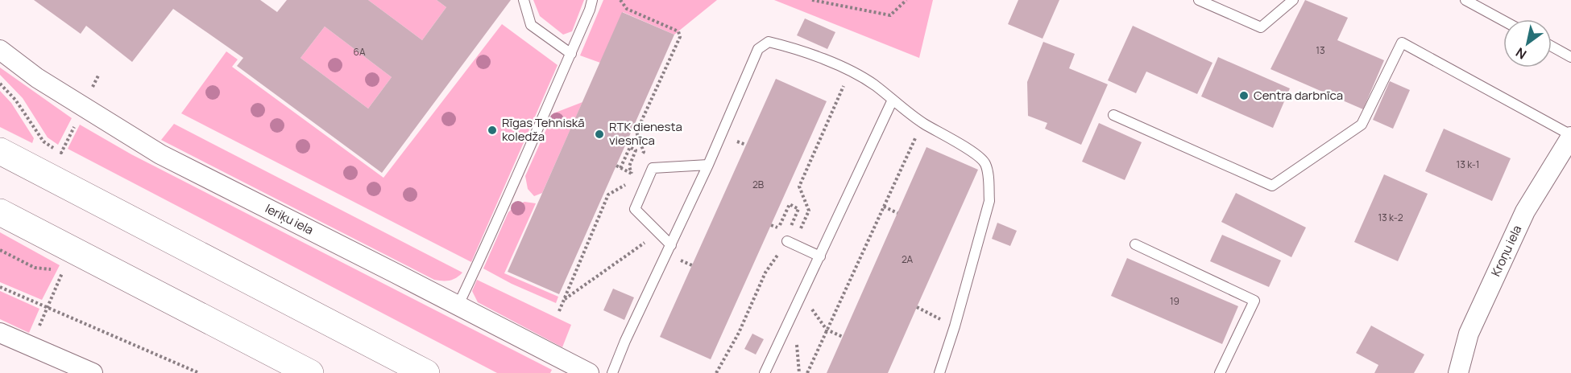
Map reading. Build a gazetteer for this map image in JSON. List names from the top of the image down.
{
  "streets": {
    "street": ["Ieriķu iela", "Kroņu iela"]
  },
  "places": ["Centra darbnīca", "Rīgas Tehniskā koledža", "RTK dienesta viesnīca"],
  "house_numbers": [
    "13",
    "6A",
    "13 k-1",
    "2B",
    "13 k-2",
    "2A",
    "19"
  ],
  "north": "bottom left"
}
